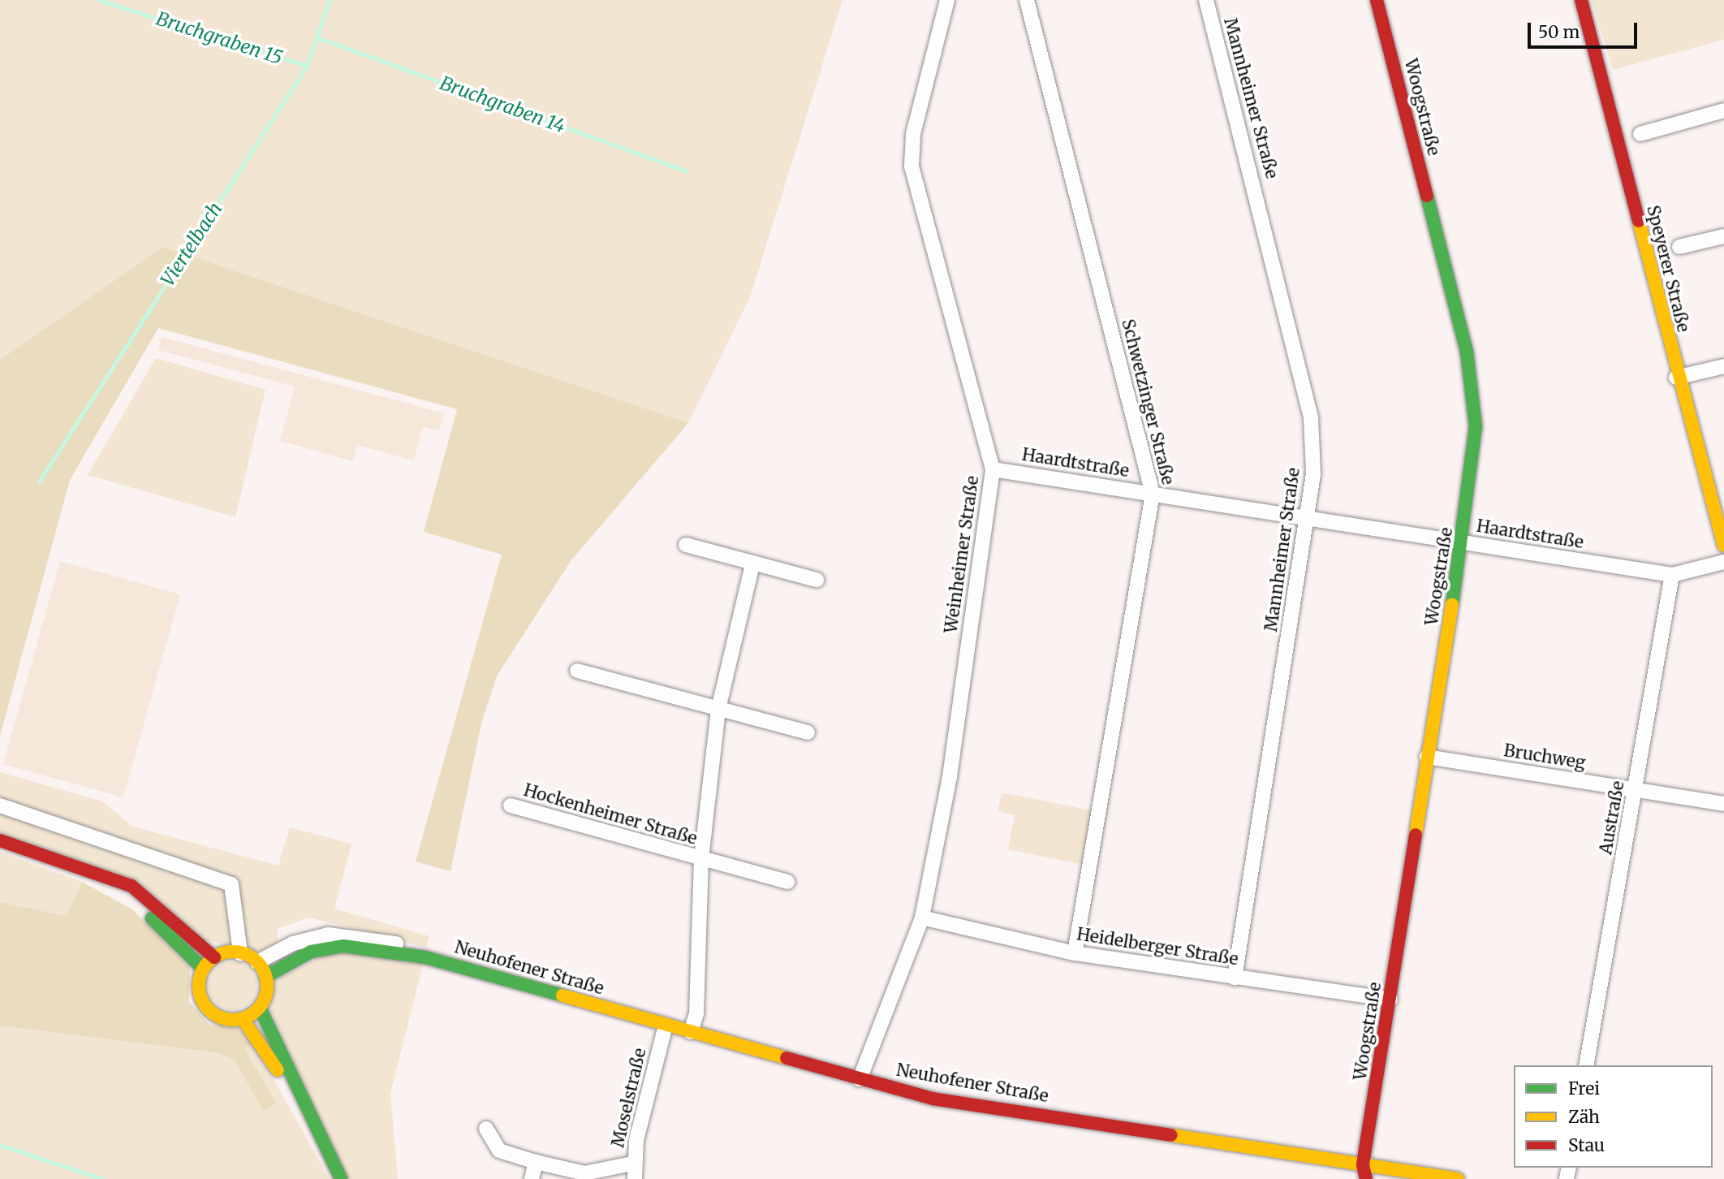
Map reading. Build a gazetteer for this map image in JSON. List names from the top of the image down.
{
  "streets": {
    "street": [
      "Mannheimer Straße",
      "Woogstraße",
      "Speyerer Straße",
      "Schwetzinger Straße",
      "Haardtstraße",
      "Weinheimer Straße",
      "Bruchweg",
      "Hockenheimer Straße",
      "Austraße",
      "Heidelberger Straße",
      "Neuhofener Straße",
      "Moselstraße"
    ]
  },
  "crossings": [
    ["Mannheimer Straße", "Haardtstraße"],
    ["Mannheimer Straße", "Heidelberger Straße"],
    ["Woogstraße", "Haardtstraße"],
    ["Woogstraße", "Bruchweg"],
    ["Woogstraße", "Heidelberger Straße"],
    ["Woogstraße", "Neuhofener Straße"],
    ["Schwetzinger Straße", "Haardtstraße"],
    ["Schwetzinger Straße", "Heidelberger Straße"],
    ["Haardtstraße", "Weinheimer Straße"],
    ["Haardtstraße", "Austraße"],
    ["Weinheimer Straße", "Heidelberger Straße"],
    ["Weinheimer Straße", "Neuhofener Straße"],
    ["Bruchweg", "Austraße"],
    ["Hockenheimer Straße", "Neuhofener Straße"],
    ["Neuhofener Straße", "Moselstraße"]
  ],
  "water": ["Bruchgraben 15", "Bruchgraben 14", "Viertelbach"],
  "legend": ["Frei", "Zäh", "Stau"],
  "scale_bar": "50 m"
}
